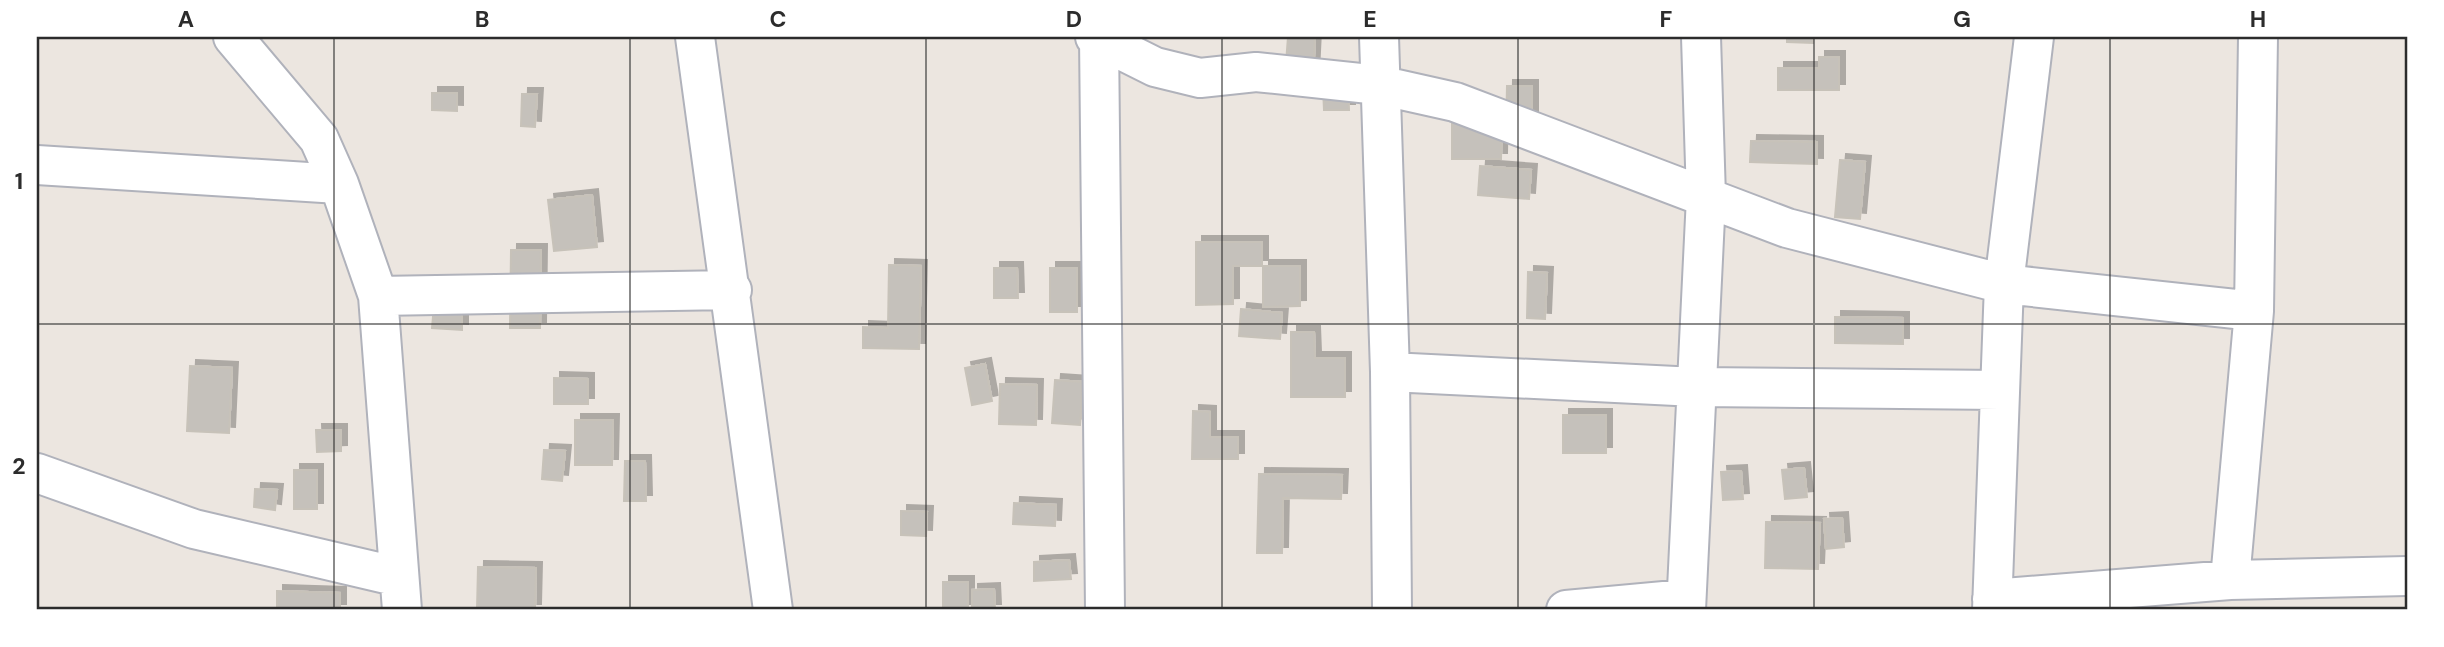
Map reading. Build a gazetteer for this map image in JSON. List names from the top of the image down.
{
  "grid": {
    "columns": [
      "A",
      "B",
      "C",
      "D",
      "E",
      "F",
      "G",
      "H"
    ],
    "rows": ["1", "2"]
  }
}
